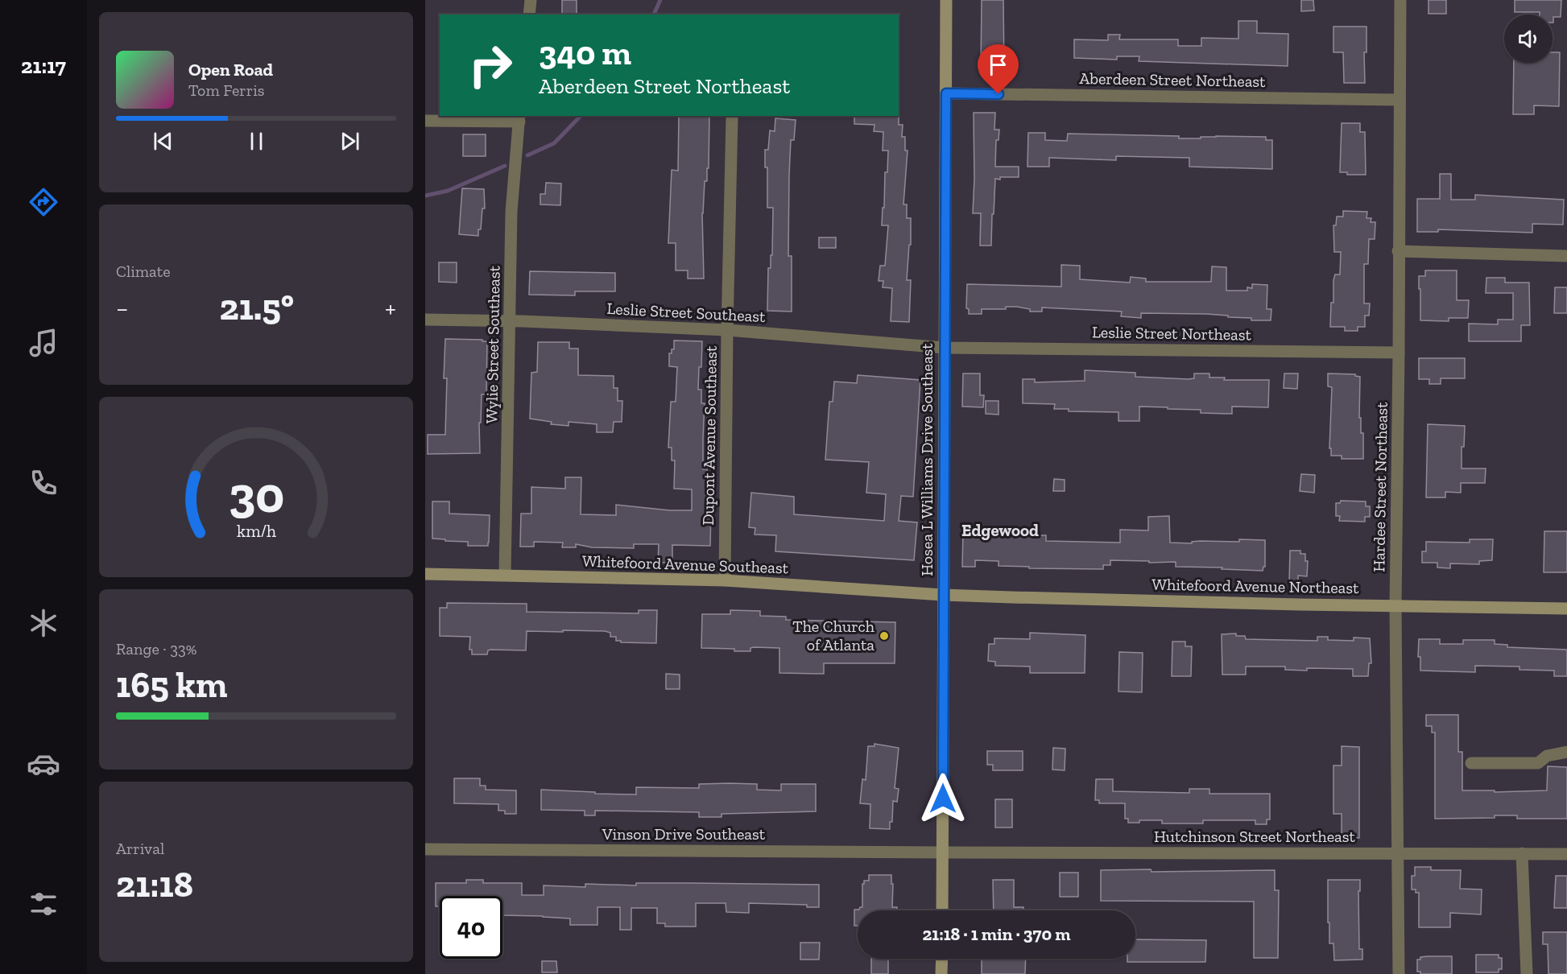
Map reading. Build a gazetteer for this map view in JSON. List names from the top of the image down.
{
  "streets": {
    "street": [
      "Aberdeen Street Northeast",
      "Leslie Street Southeast",
      "Leslie Street Northeast",
      "Wylie Street Southeast",
      "Dupont Avenue Southeast",
      "Hosea L Williams Drive Southeast",
      "Hardee Street Northeast",
      "Whitefoord Avenue Southeast",
      "Whitefoord Avenue Northeast",
      "Vinson Drive Southeast",
      "Hutchinson Street Northeast"
    ]
  },
  "crossings": [
    ["Aberdeen Street Northeast", "Hosea L Williams Drive Southeast"],
    ["Aberdeen Street Northeast", "Hardee Street Northeast"],
    ["Leslie Street Southeast", "Leslie Street Northeast"],
    ["Leslie Street Southeast", "Wylie Street Southeast"],
    ["Leslie Street Southeast", "Dupont Avenue Southeast"],
    ["Leslie Street Southeast", "Hosea L Williams Drive Southeast"],
    ["Leslie Street Northeast", "Hosea L Williams Drive Southeast"],
    ["Leslie Street Northeast", "Hardee Street Northeast"],
    ["Wylie Street Southeast", "Whitefoord Avenue Southeast"],
    ["Dupont Avenue Southeast", "Whitefoord Avenue Southeast"],
    ["Hosea L Williams Drive Southeast", "Whitefoord Avenue Southeast"],
    ["Hosea L Williams Drive Southeast", "Whitefoord Avenue Northeast"],
    ["Hosea L Williams Drive Southeast", "Vinson Drive Southeast"],
    ["Hosea L Williams Drive Southeast", "Hutchinson Street Northeast"],
    ["Hardee Street Northeast", "Whitefoord Avenue Northeast"],
    ["Hardee Street Northeast", "Hutchinson Street Northeast"],
    ["Whitefoord Avenue Southeast", "Whitefoord Avenue Northeast"],
    ["Vinson Drive Southeast", "Hutchinson Street Northeast"]
  ],
  "districts": ["Edgewood"],
  "places": ["The Church of Atlanta"],
  "page": {
    "tabs": "21:17",
    "turn": ["340 m", "Aberdeen Street Northeast"],
    "song": ["Open Road", "Tom Ferris"],
    "tile": [
      "Climate",
      ["Range · 33%", "165 km"],
      ["Arrival", "21:18"]
    ],
    "heat": ["−", "21.5°", "+"],
    "limit": "40",
    "trip": "21:18 · 1 min · 370 m",
    "gauge": ["30", "km/h"]
  }
}
